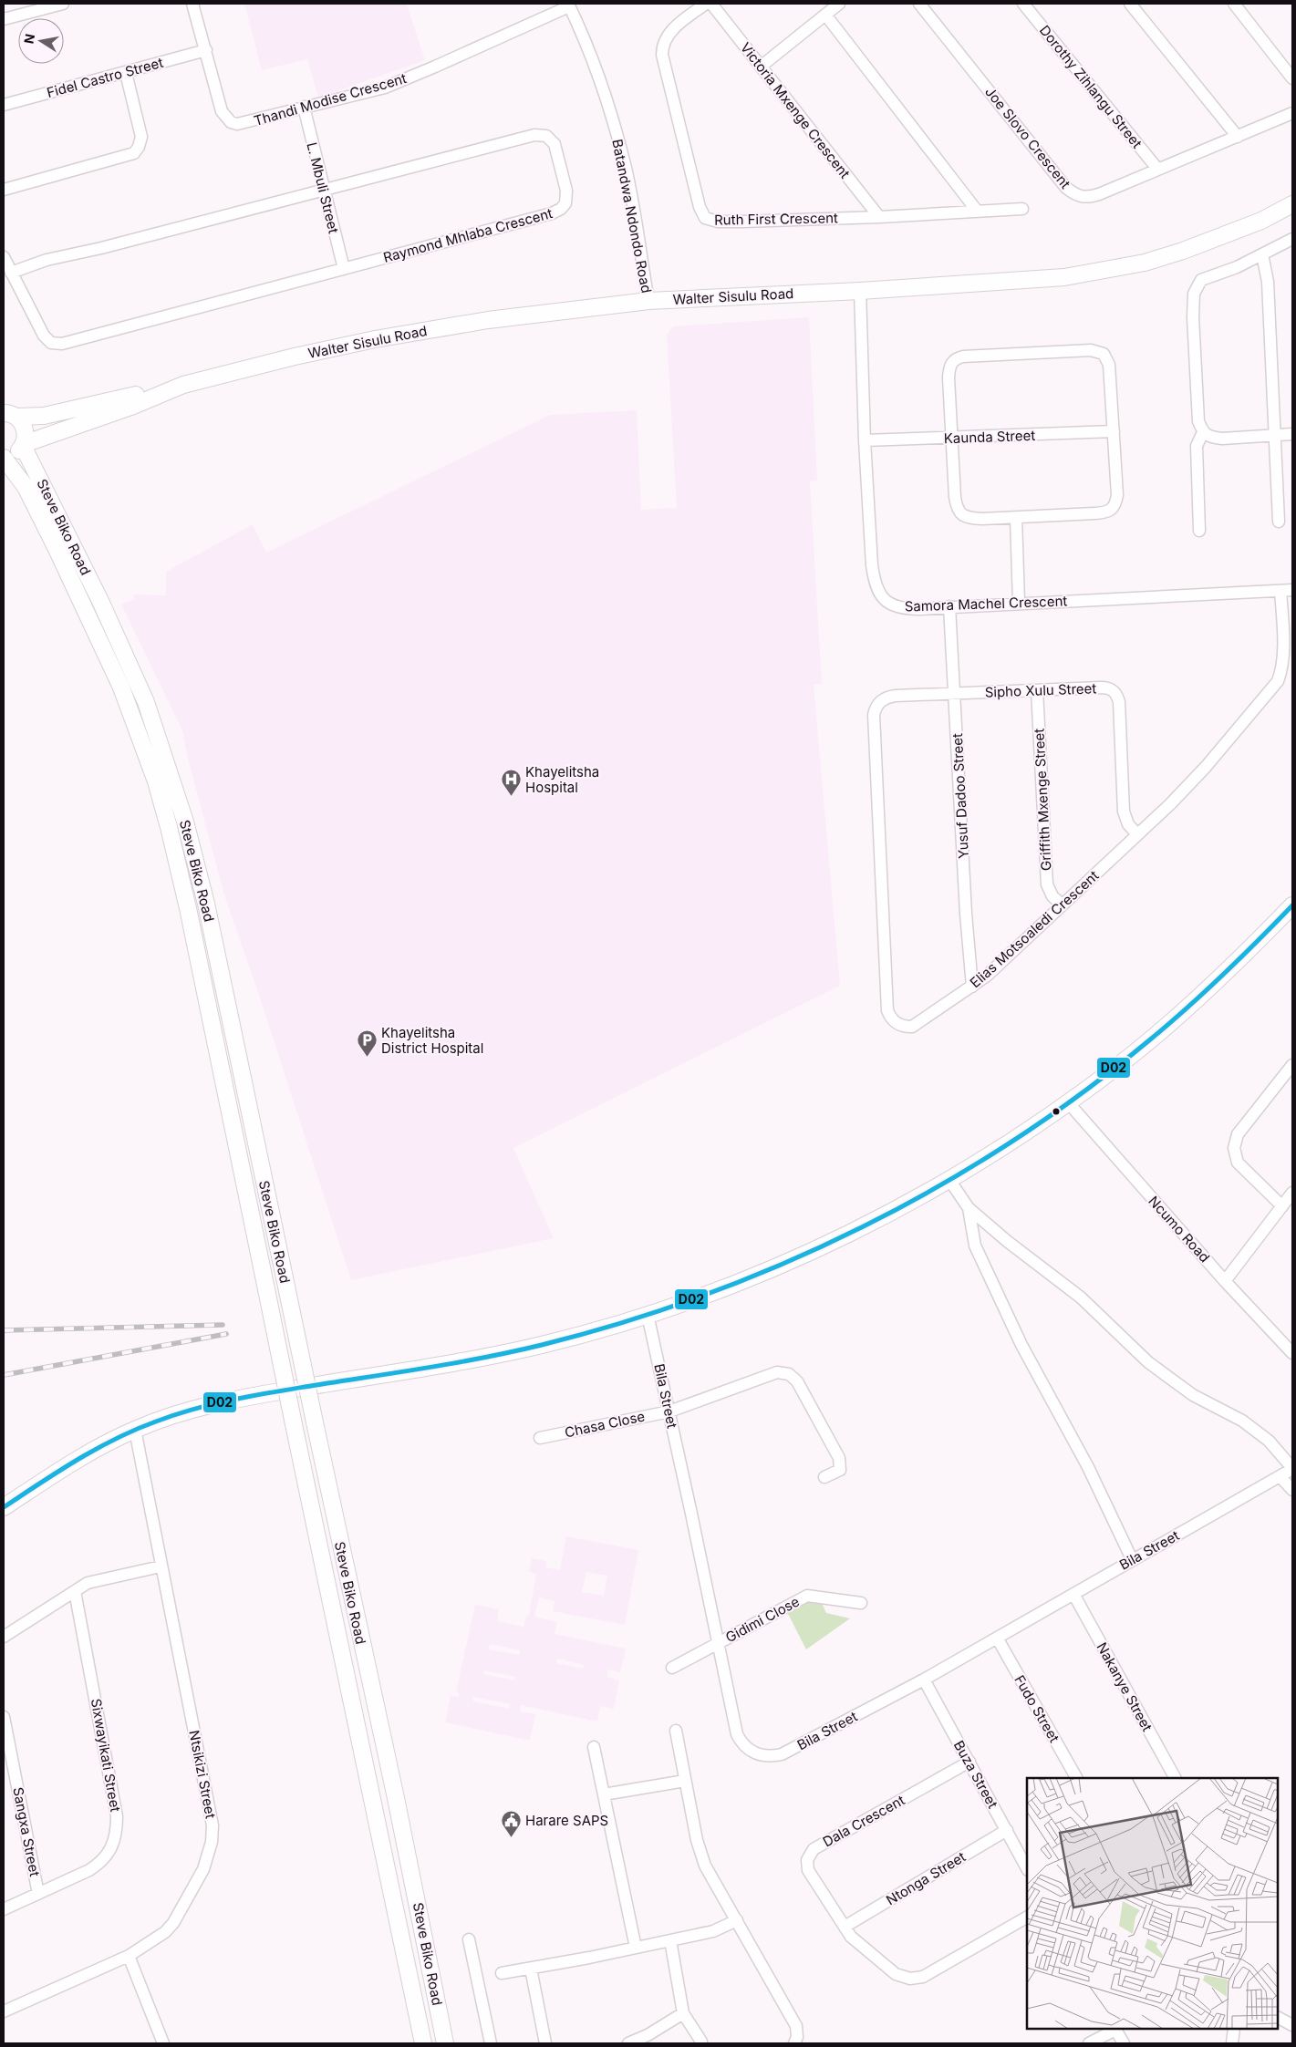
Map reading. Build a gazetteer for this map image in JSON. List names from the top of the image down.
{
  "streets": {
    "street": [
      "Fidel Castro Street",
      "Dorothy Zihlangu Street",
      "Thandi Modise Crescent",
      "Victoria Mxenge Crescent",
      "Joe Slovo Crescent",
      "L. Mbuli Street",
      "Batandwa Ndondo Road",
      "Ruth First Crescent",
      "Raymond Mhlaba Crescent",
      "Walter Sisulu Road",
      "Kaunda Street",
      "Steve Biko Road",
      "Samora Machel Crescent",
      "Sipho Xulu Street",
      "Yusuf Dadoo Street",
      "Griffith Mxenge Street",
      "Elias Motsoaledi Crescent",
      "Ncumo Road",
      "Bila Street",
      "Chasa Close",
      "Gidimi Close",
      "Nakanye Street",
      "Fudo Street",
      "Sixwayikati Street",
      "Ntsikizi Street",
      "Buza Street",
      "Dala Crescent",
      "Sangxa Street",
      "Ntonga Street"
    ]
  },
  "crossings": [
    ["Fidel Castro Street", "Thandi Modise Crescent"],
    ["Dorothy Zihlangu Street", "Joe Slovo Crescent"],
    ["Thandi Modise Crescent", "L. Mbuli Street"],
    ["Thandi Modise Crescent", "Batandwa Ndondo Road"],
    ["Victoria Mxenge Crescent", "Ruth First Crescent"],
    ["L. Mbuli Street", "Raymond Mhlaba Crescent"],
    ["Batandwa Ndondo Road", "Walter Sisulu Road"],
    ["Walter Sisulu Road", "Steve Biko Road"],
    ["Walter Sisulu Road", "Samora Machel Crescent"],
    ["Kaunda Street", "Samora Machel Crescent"],
    ["Samora Machel Crescent", "Yusuf Dadoo Street"],
    ["Samora Machel Crescent", "Elias Motsoaledi Crescent"],
    ["Sipho Xulu Street", "Yusuf Dadoo Street"],
    ["Sipho Xulu Street", "Griffith Mxenge Street"],
    ["Sipho Xulu Street", "Elias Motsoaledi Crescent"],
    ["Yusuf Dadoo Street", "Elias Motsoaledi Crescent"],
    ["Griffith Mxenge Street", "Elias Motsoaledi Crescent"],
    ["Bila Street", "Chasa Close"],
    ["Bila Street", "Gidimi Close"],
    ["Bila Street", "Nakanye Street"],
    ["Bila Street", "Fudo Street"],
    ["Bila Street", "Buza Street"],
    ["Sixwayikati Street", "Sangxa Street"],
    ["Buza Street", "Dala Crescent"],
    ["Buza Street", "Ntonga Street"],
    ["Dala Crescent", "Ntonga Street"]
  ],
  "places": {
    "hospital": ["Khayelitsha Hospital"],
    "parking": ["Khayelitsha District Hospital"],
    "public building": ["Harare SAPS"]
  },
  "lines": ["transit line D02"],
  "north": "left"
}
